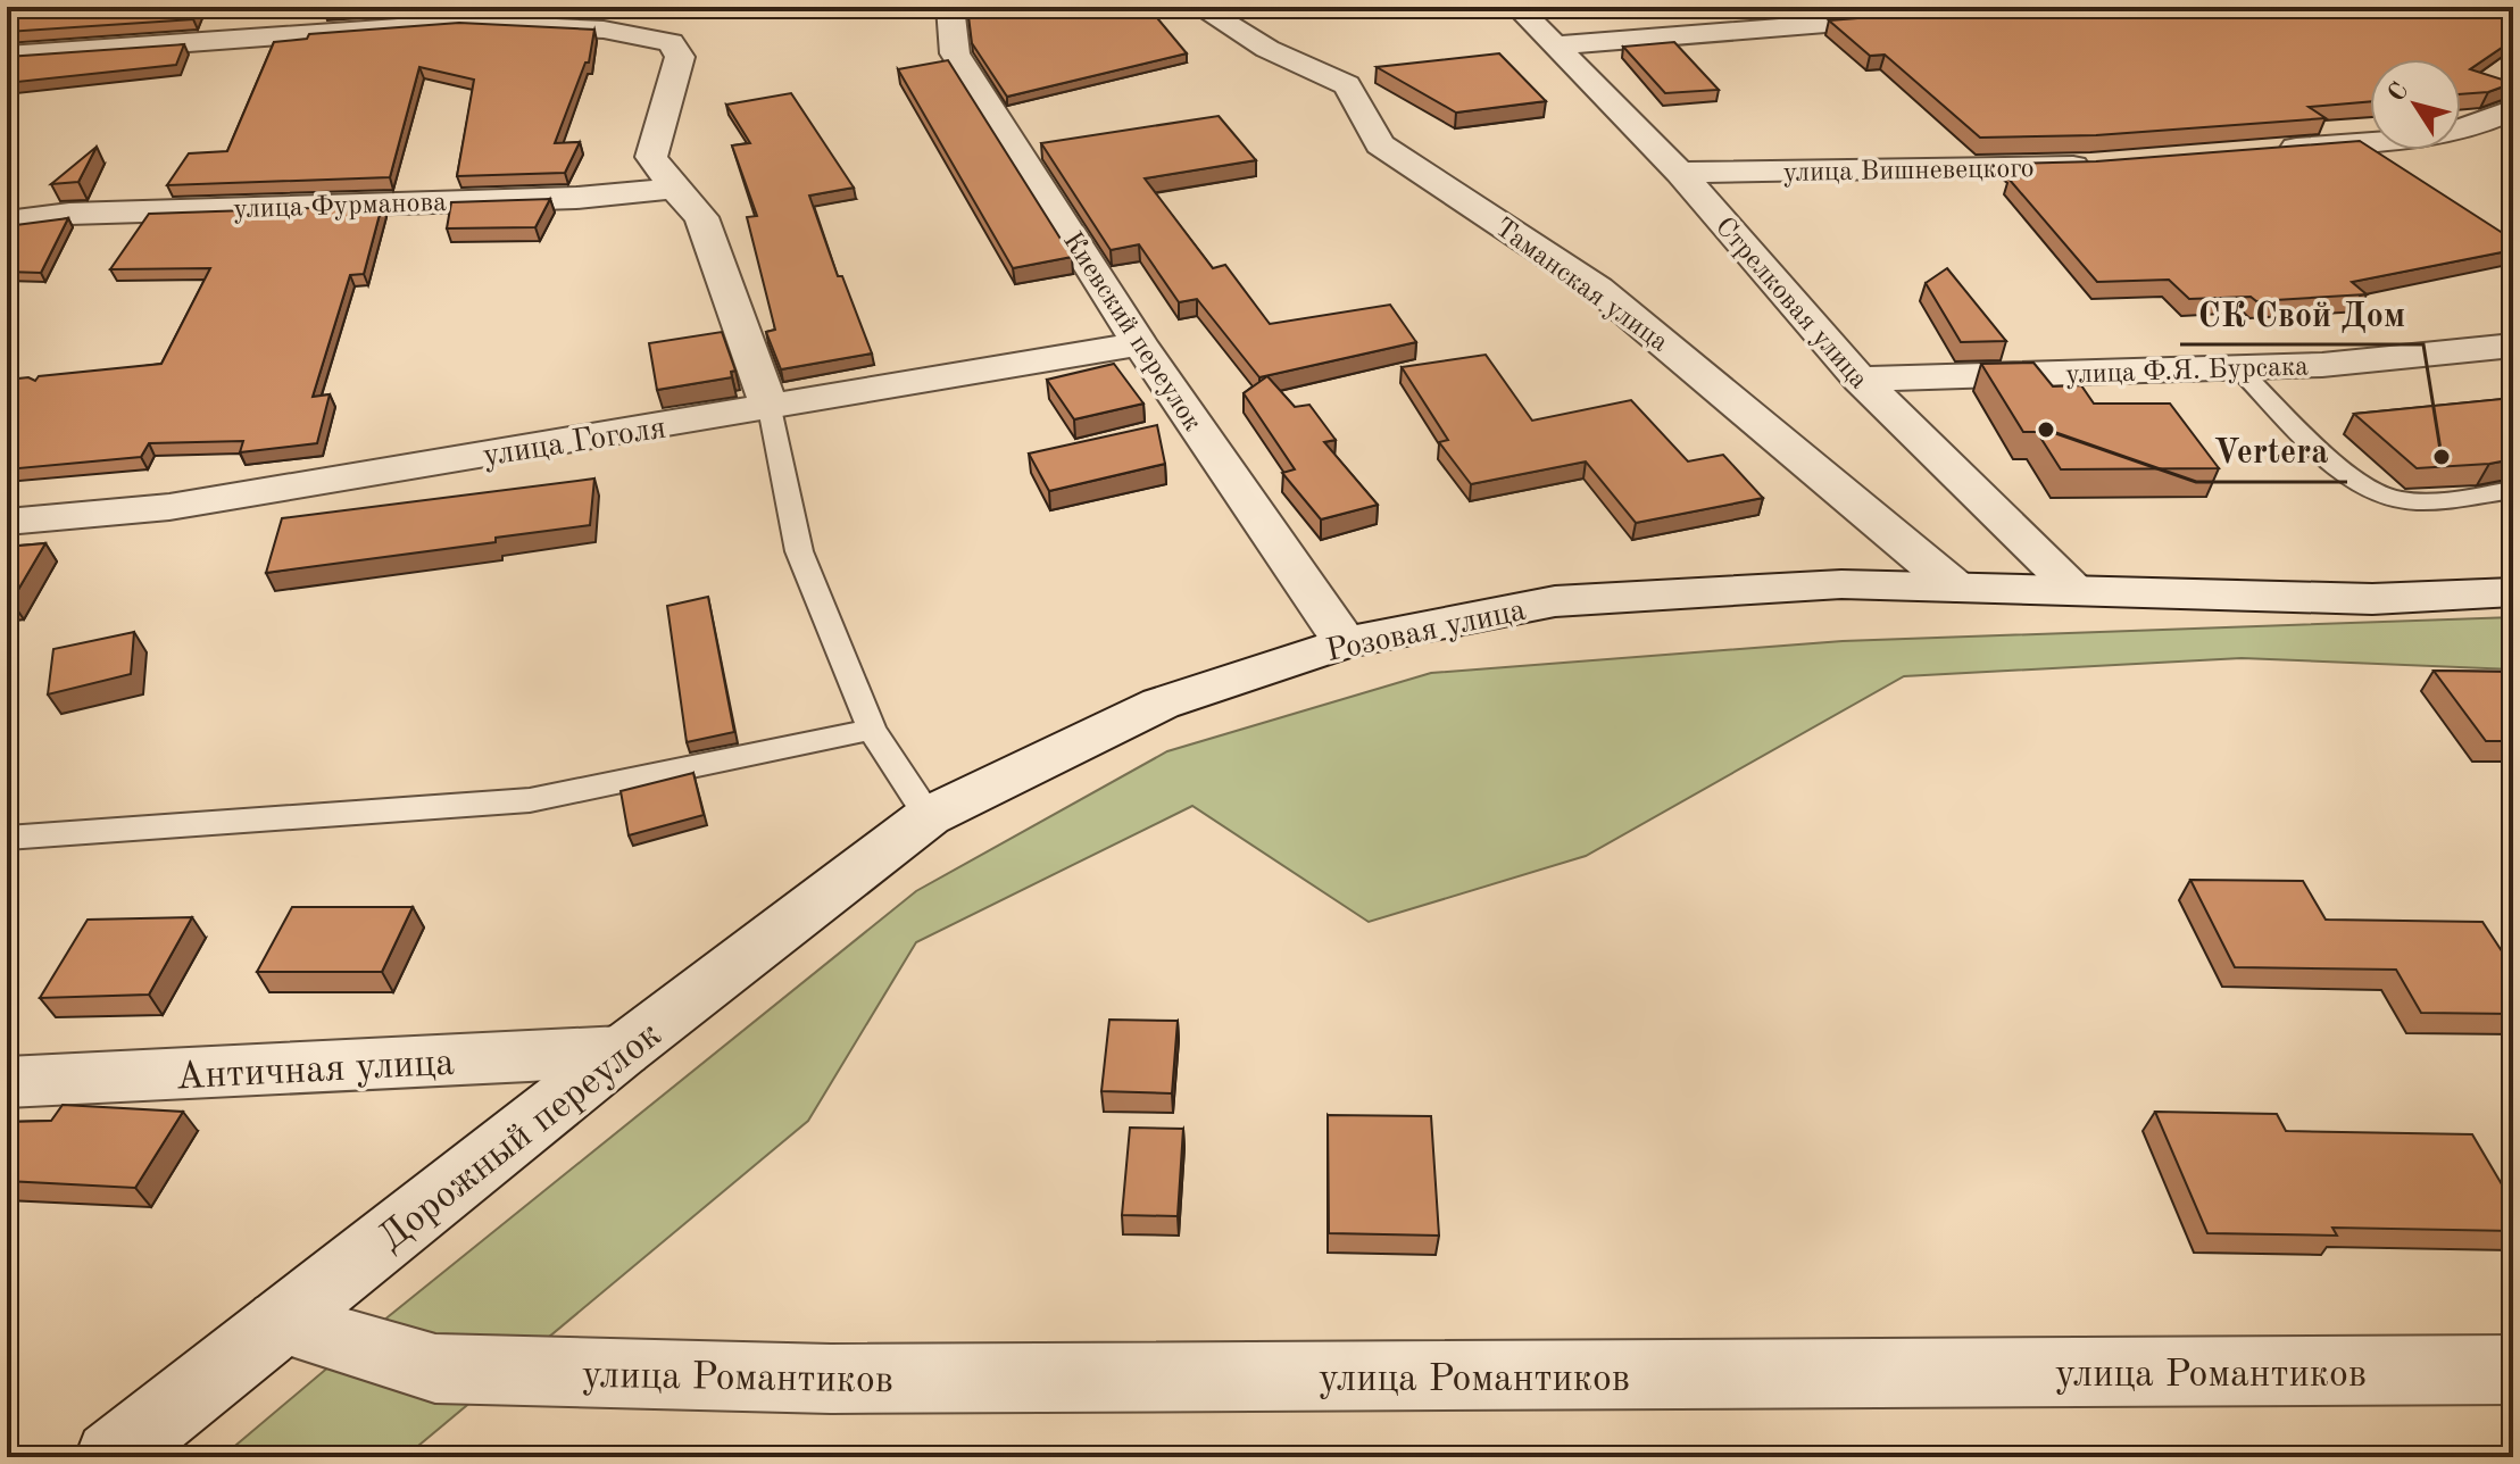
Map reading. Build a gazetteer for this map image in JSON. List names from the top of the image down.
{
  "streets": {
    "street": [
      "улица Вишневецкого",
      "улица Фурманова",
      "Таманская улица",
      "Стрелковая улица",
      "Киевский переулок",
      "улица Ф.Я. Бурсака",
      "улица Гоголя",
      "Розовая улица",
      "Античная улица",
      "Дорожный переулок",
      "улица Романтиков"
    ]
  },
  "crossings": [
    ["улица Вишневецкого", "Стрелковая улица"],
    ["Таманская улица", "Розовая улица"],
    ["Стрелковая улица", "улица Ф.Я. Бурсака"],
    ["Стрелковая улица", "Розовая улица"],
    ["Киевский переулок", "улица Гоголя"],
    ["Киевский переулок", "Розовая улица"],
    ["Розовая улица", "Дорожный переулок"],
    ["Античная улица", "Дорожный переулок"],
    ["Дорожный переулок", "улица Романтиков"]
  ],
  "places": ["Vertera", "СК Свой Дом"],
  "north": "top left"
}
